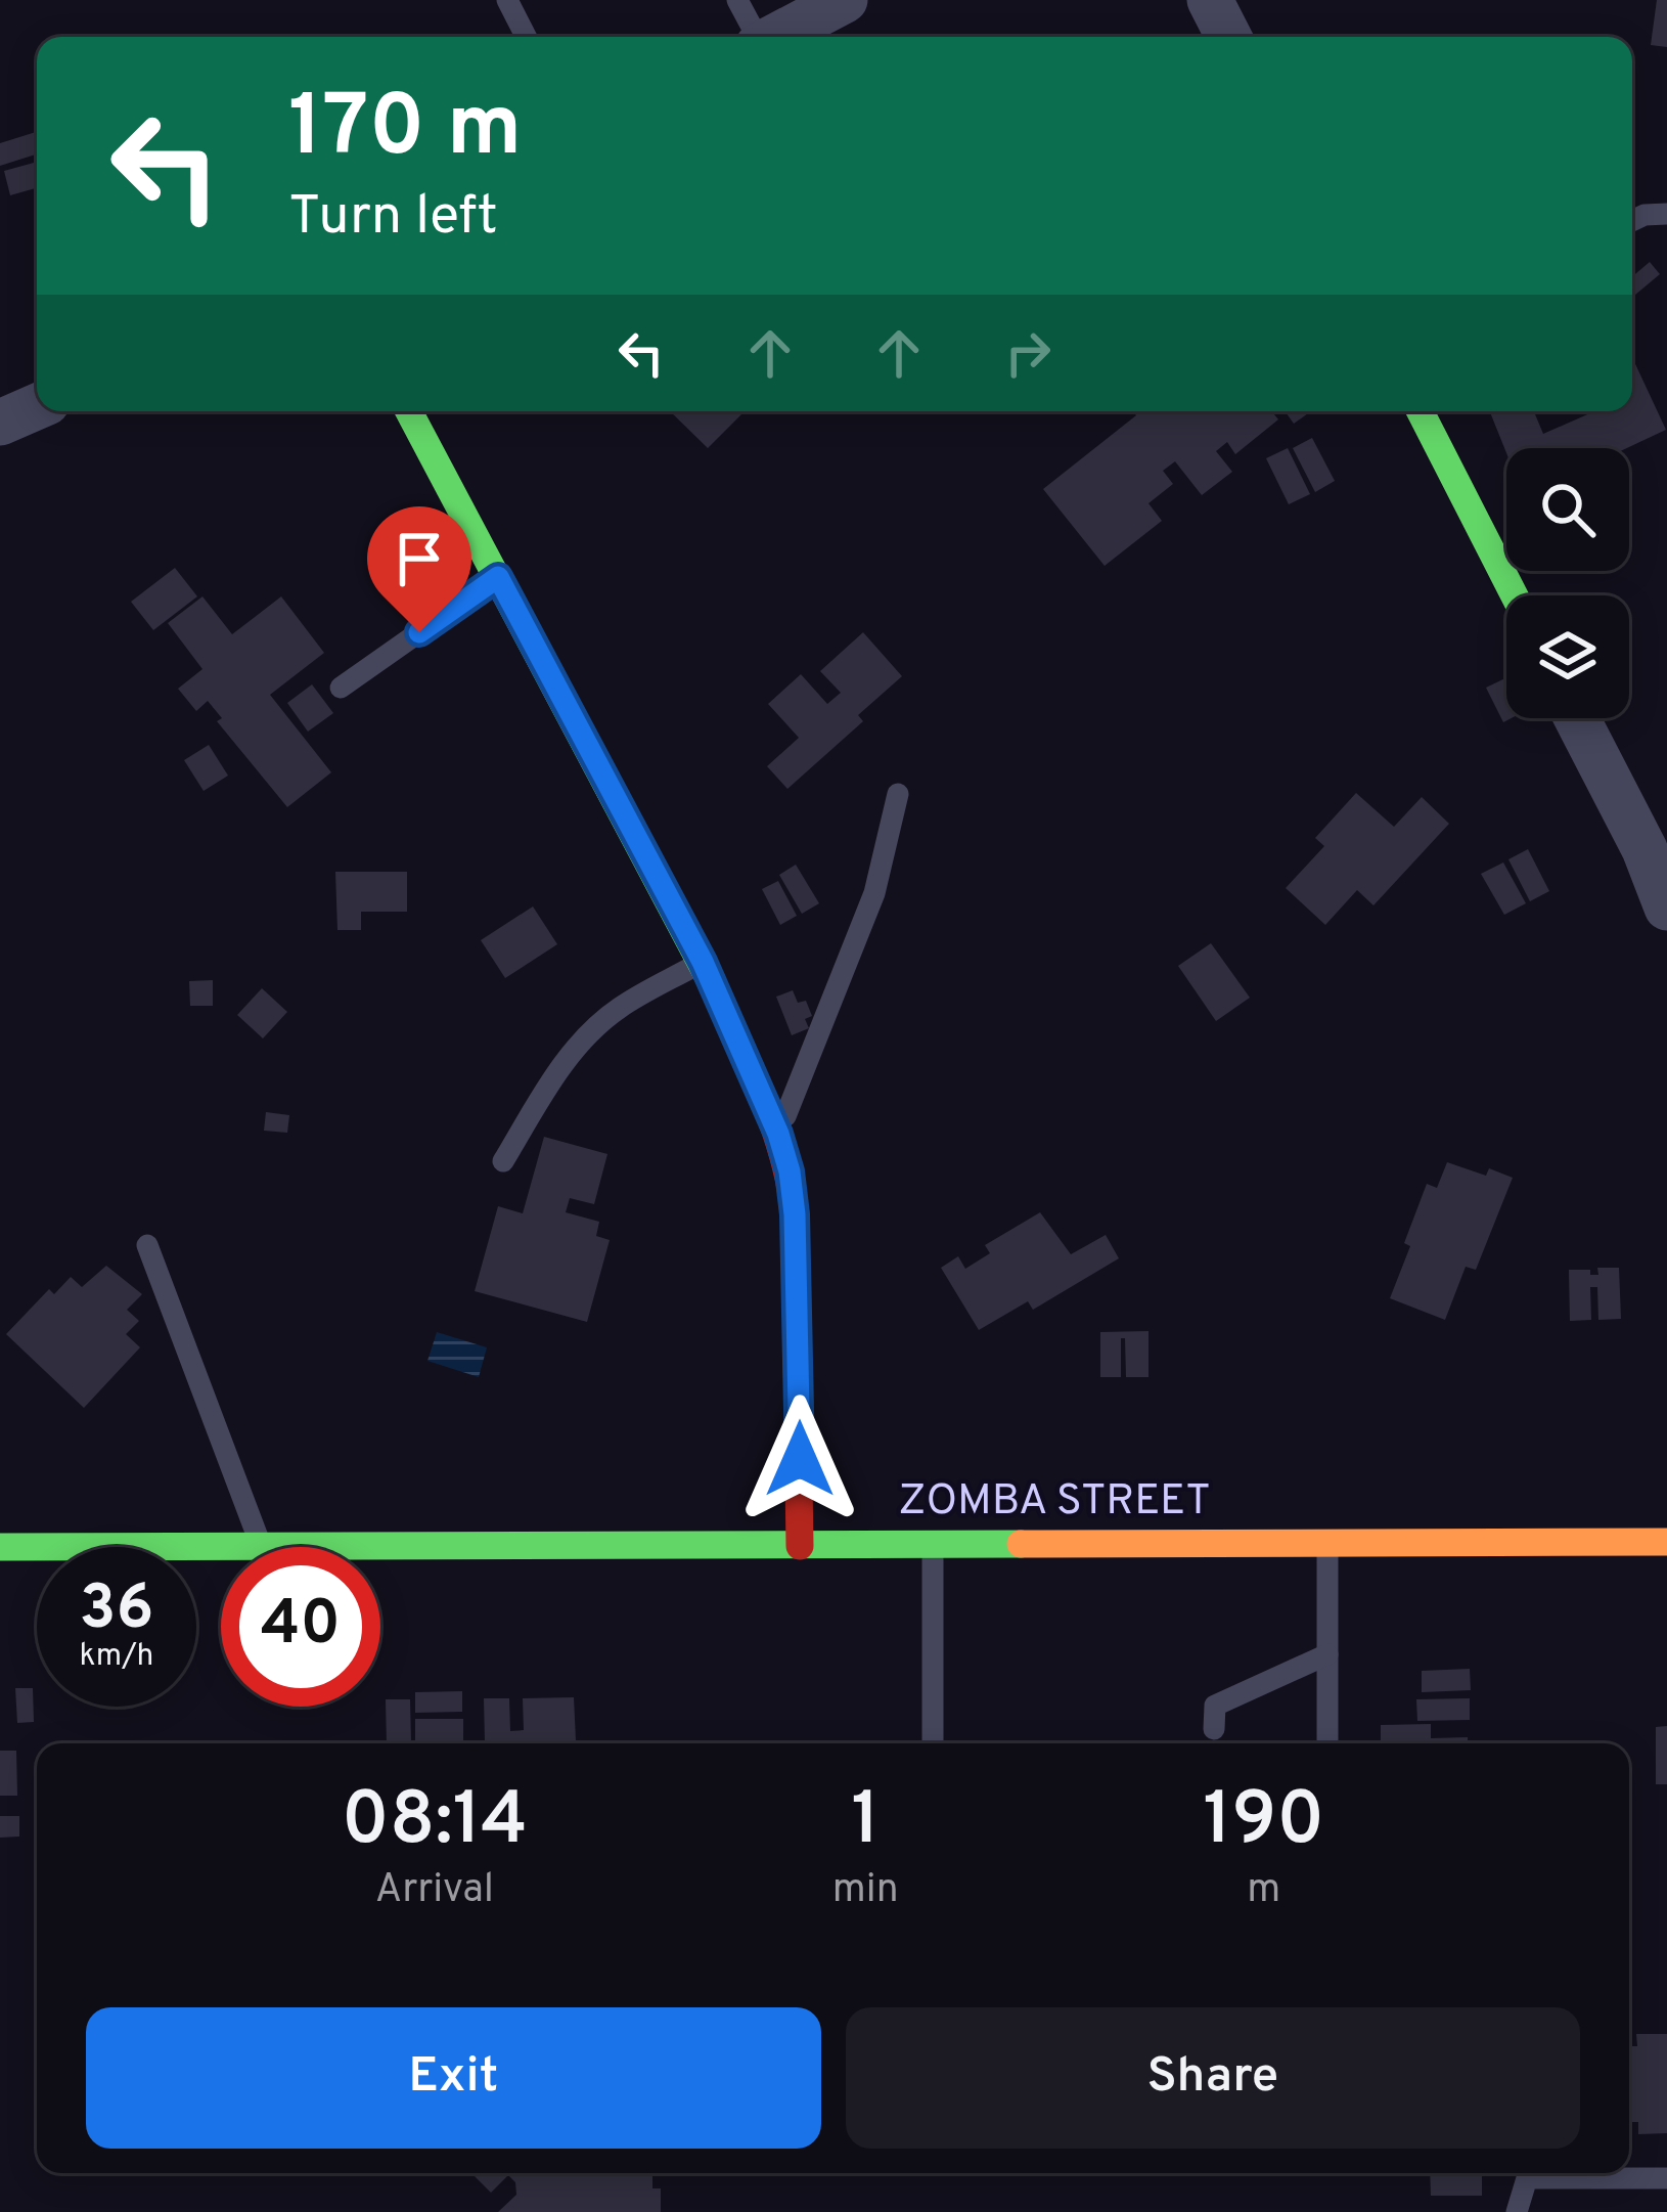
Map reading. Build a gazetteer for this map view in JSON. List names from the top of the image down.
{
  "streets": {
    "street": ["ZOMBA STREET"]
  },
  "page": {
    "turn": ["170 m", "Turn left"],
    "speed": "36 km/h",
    "limit": "40",
    "eta": [
      "08:14",
      "Arrival",
      "1",
      "min",
      "190",
      "m"
    ],
    "buttons": ["Exit", "Share"]
  }
}
